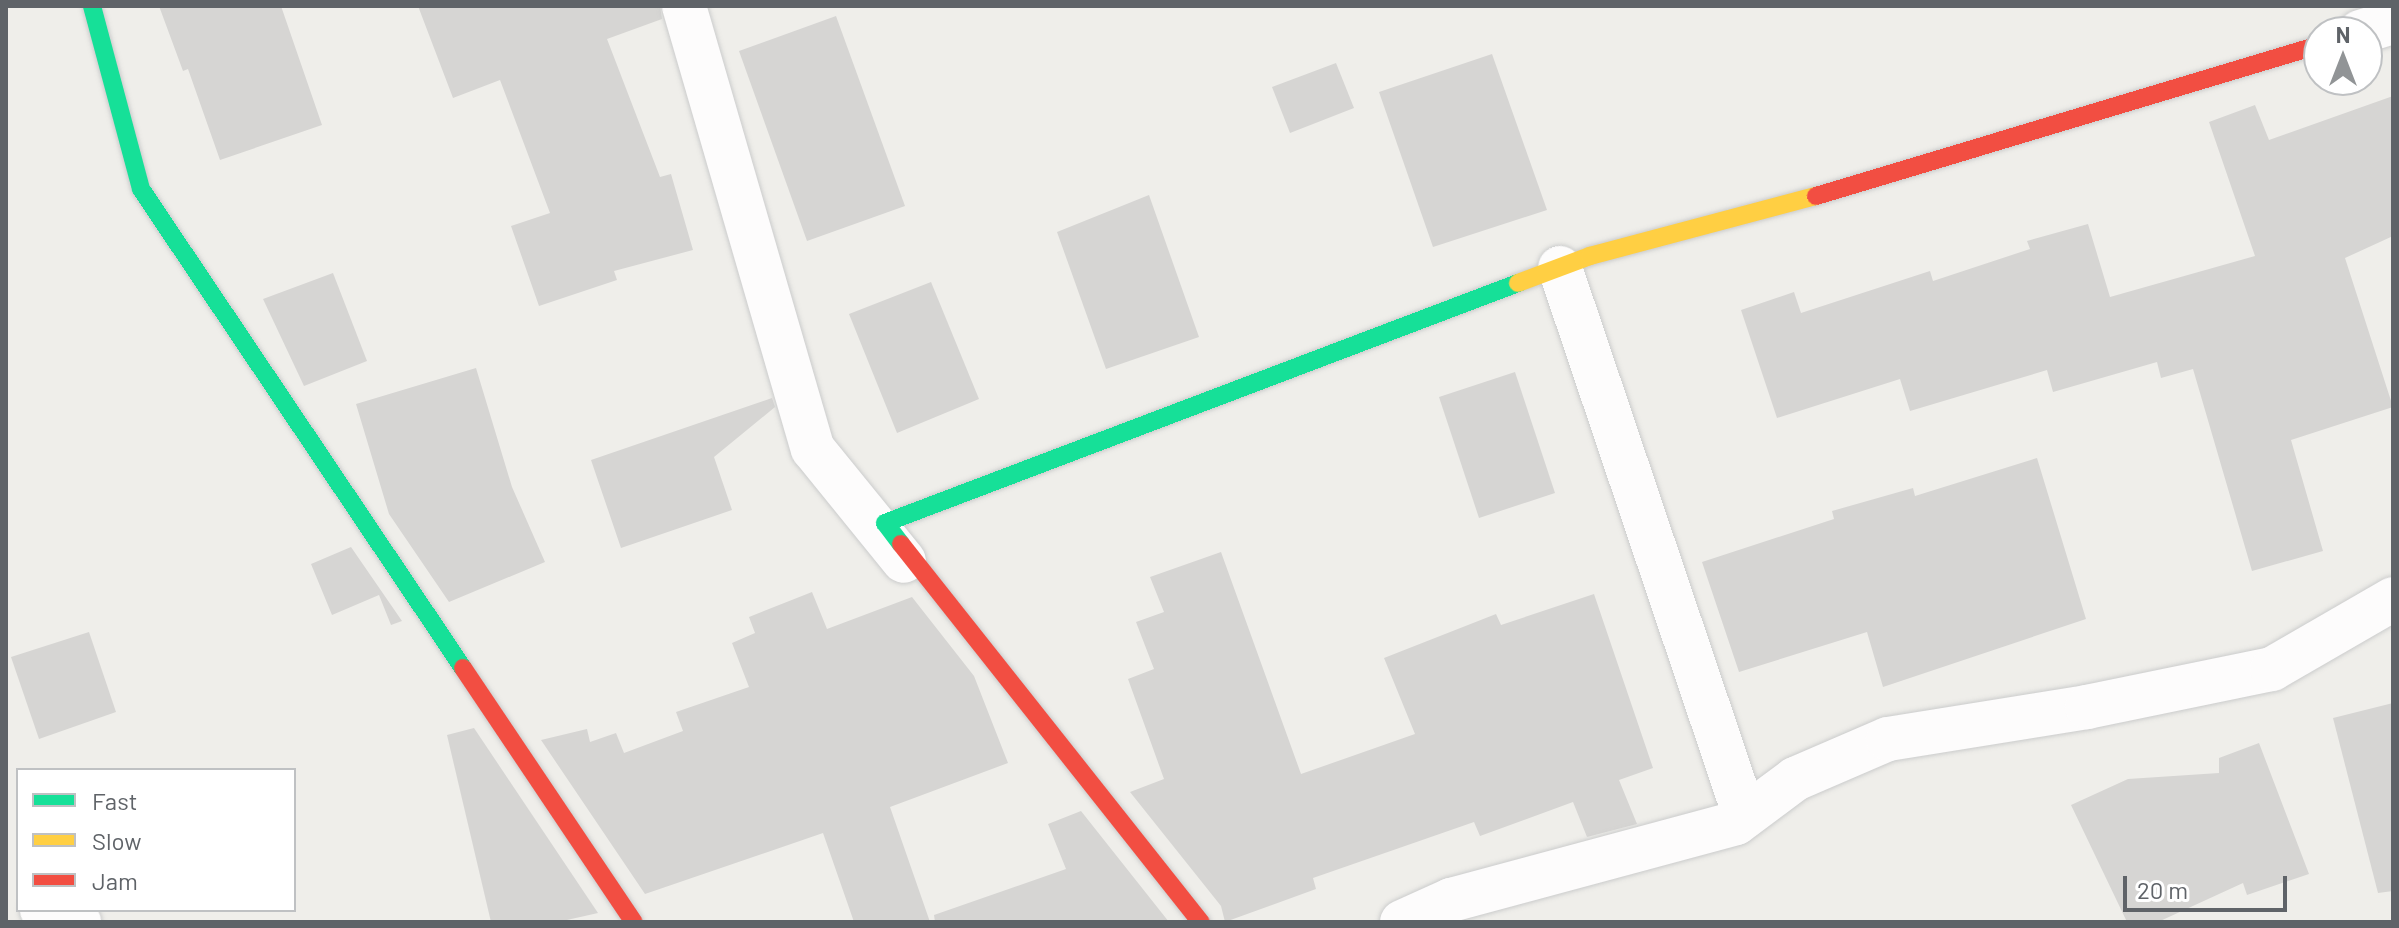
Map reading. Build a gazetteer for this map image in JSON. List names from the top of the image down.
{
  "legend": ["Fast", "Slow", "Jam"],
  "scale_bar": "20 m",
  "north": "top"
}
